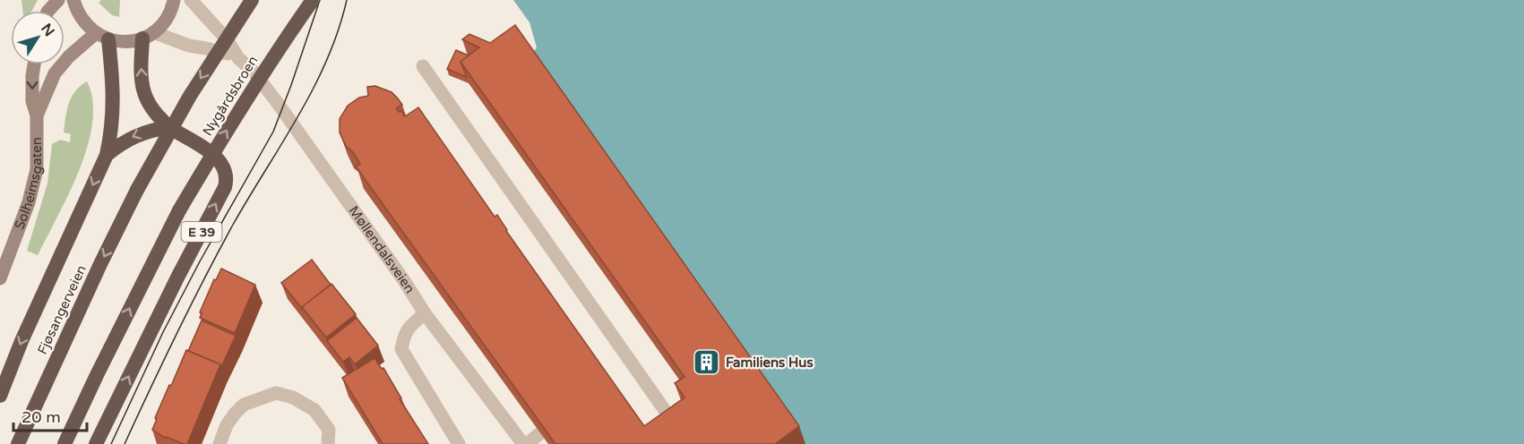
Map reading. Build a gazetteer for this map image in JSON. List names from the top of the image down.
{
  "streets": {
    "highway": ["Nygårdsbroen", "E 39", "Fjøsangerveien"],
    "main road": ["Solheimsgaten"],
    "street": ["Møllendalsveien"]
  },
  "crossings": [
    ["E 39", "Møllendalsveien"]
  ],
  "places": {
    "building": ["Familiens Hus"]
  },
  "scale_bar": "20 m",
  "north": "top right"
}
